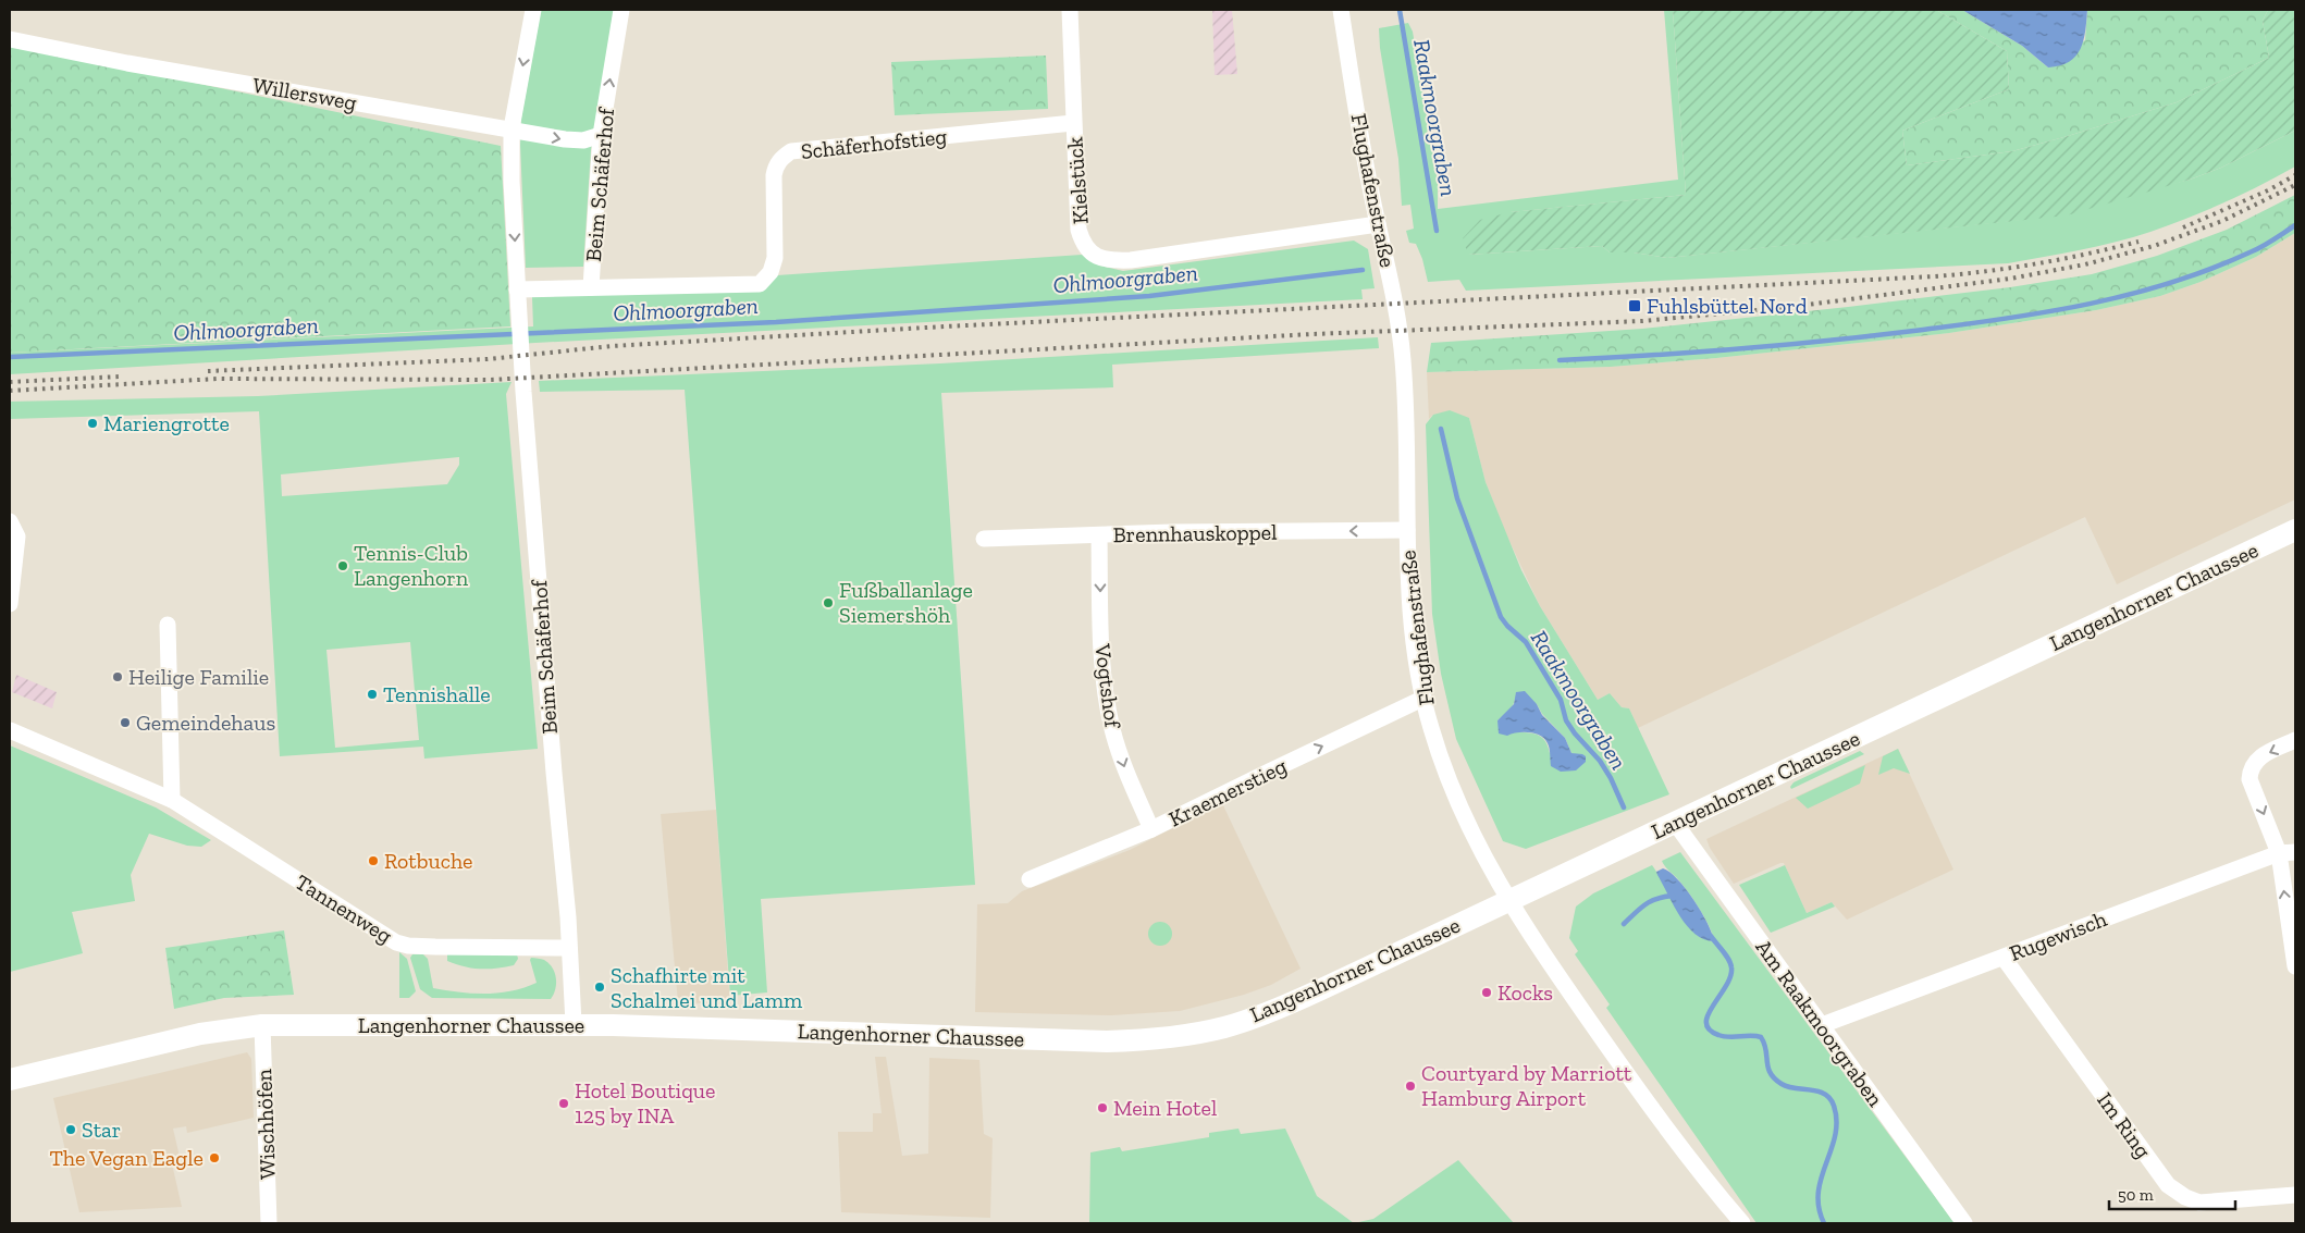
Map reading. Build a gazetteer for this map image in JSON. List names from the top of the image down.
{
  "streets": {
    "main road": ["Langenhorner Chaussee"],
    "street": [
      "Willersweg",
      "Schäferhofstieg",
      "Kielstück",
      "Beim Schäferhof",
      "Flughafenstraße",
      "Brennhauskoppel",
      "Vogtshof",
      "Kraemerstieg",
      "Tannenweg",
      "Rugewisch",
      "Am Raakmoorgraben",
      "Wischhöfen",
      "Im Ring"
    ]
  },
  "crossings": [
    ["Willersweg", "Beim Schäferhof"],
    ["Schäferhofstieg", "Kielstück"],
    ["Schäferhofstieg", "Beim Schäferhof"],
    ["Kielstück", "Flughafenstraße"],
    ["Beim Schäferhof", "Langenhorner Chaussee"],
    ["Beim Schäferhof", "Tannenweg"],
    ["Flughafenstraße", "Brennhauskoppel"],
    ["Flughafenstraße", "Langenhorner Chaussee"],
    ["Flughafenstraße", "Kraemerstieg"],
    ["Brennhauskoppel", "Vogtshof"],
    ["Langenhorner Chaussee", "Am Raakmoorgraben"],
    ["Langenhorner Chaussee", "Wischhöfen"],
    ["Vogtshof", "Kraemerstieg"],
    ["Rugewisch", "Am Raakmoorgraben"],
    ["Rugewisch", "Im Ring"]
  ],
  "one_way": ["Brennhauskoppel", "Vogtshof", "Kraemerstieg"],
  "water": ["Raakmoorgraben", "Ohlmoorgraben"],
  "places": {
    "transit": ["Fuhlsbüttel Nord"],
    "other": [
      "Mariengrotte",
      "Tennis-Club Langenhorn",
      "Fußballanlage Siemershöh",
      "Heilige Familie",
      "Tennishalle",
      "Gemeindehaus",
      "Rotbuche",
      "Schafhirte mit Schalmei und Lamm",
      "Kocks",
      "Courtyard by Marriott Hamburg Airport",
      "Hotel Boutique 125 by INA",
      "Mein Hotel",
      "Star",
      "The Vegan Eagle"
    ]
  },
  "scale_bar": "50 m"
}
